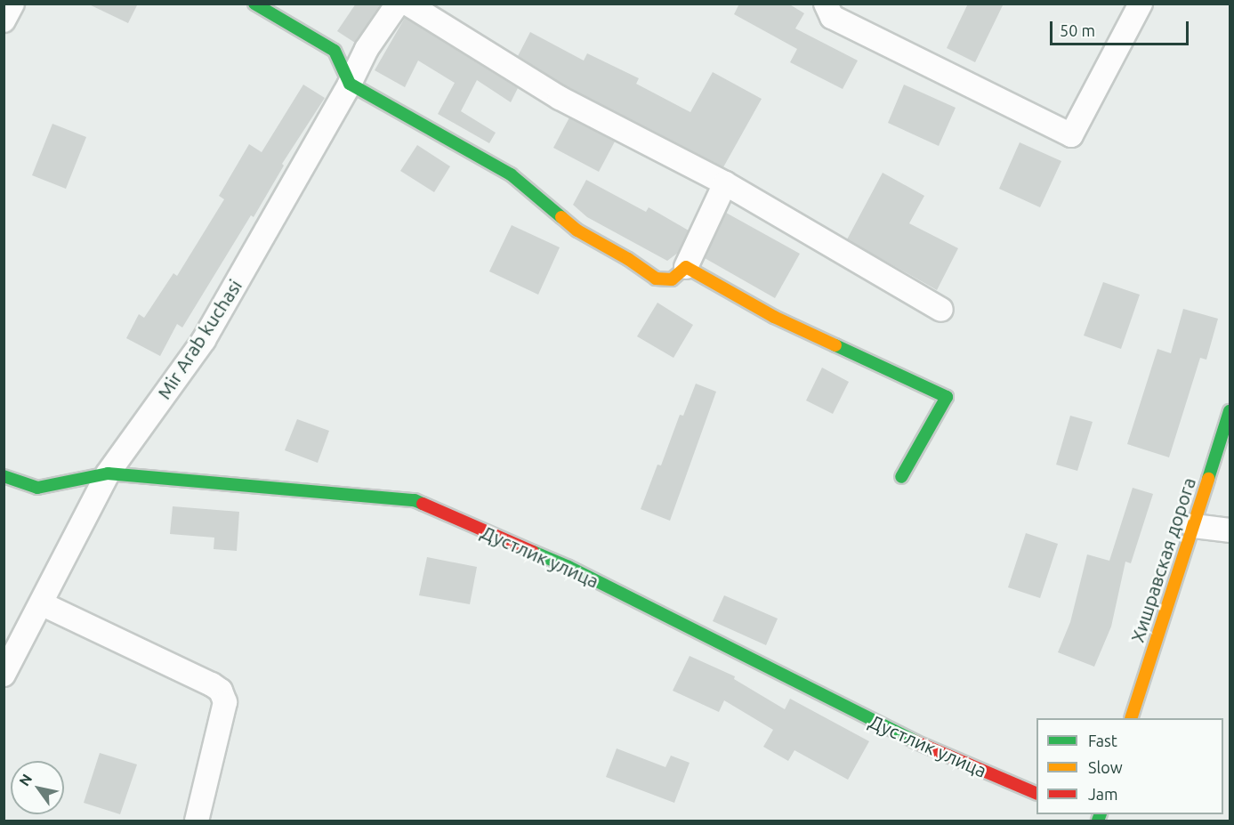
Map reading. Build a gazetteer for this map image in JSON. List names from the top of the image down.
{
  "streets": {
    "street": ["Mir Arab kuchasi", "Дустлик улица", "Хишравская дорога"]
  },
  "crossings": [
    ["Mir Arab kuchasi", "Дустлик улица"]
  ],
  "legend": ["Fast", "Slow", "Jam"],
  "scale_bar": "50 m",
  "north": "top left"
}
